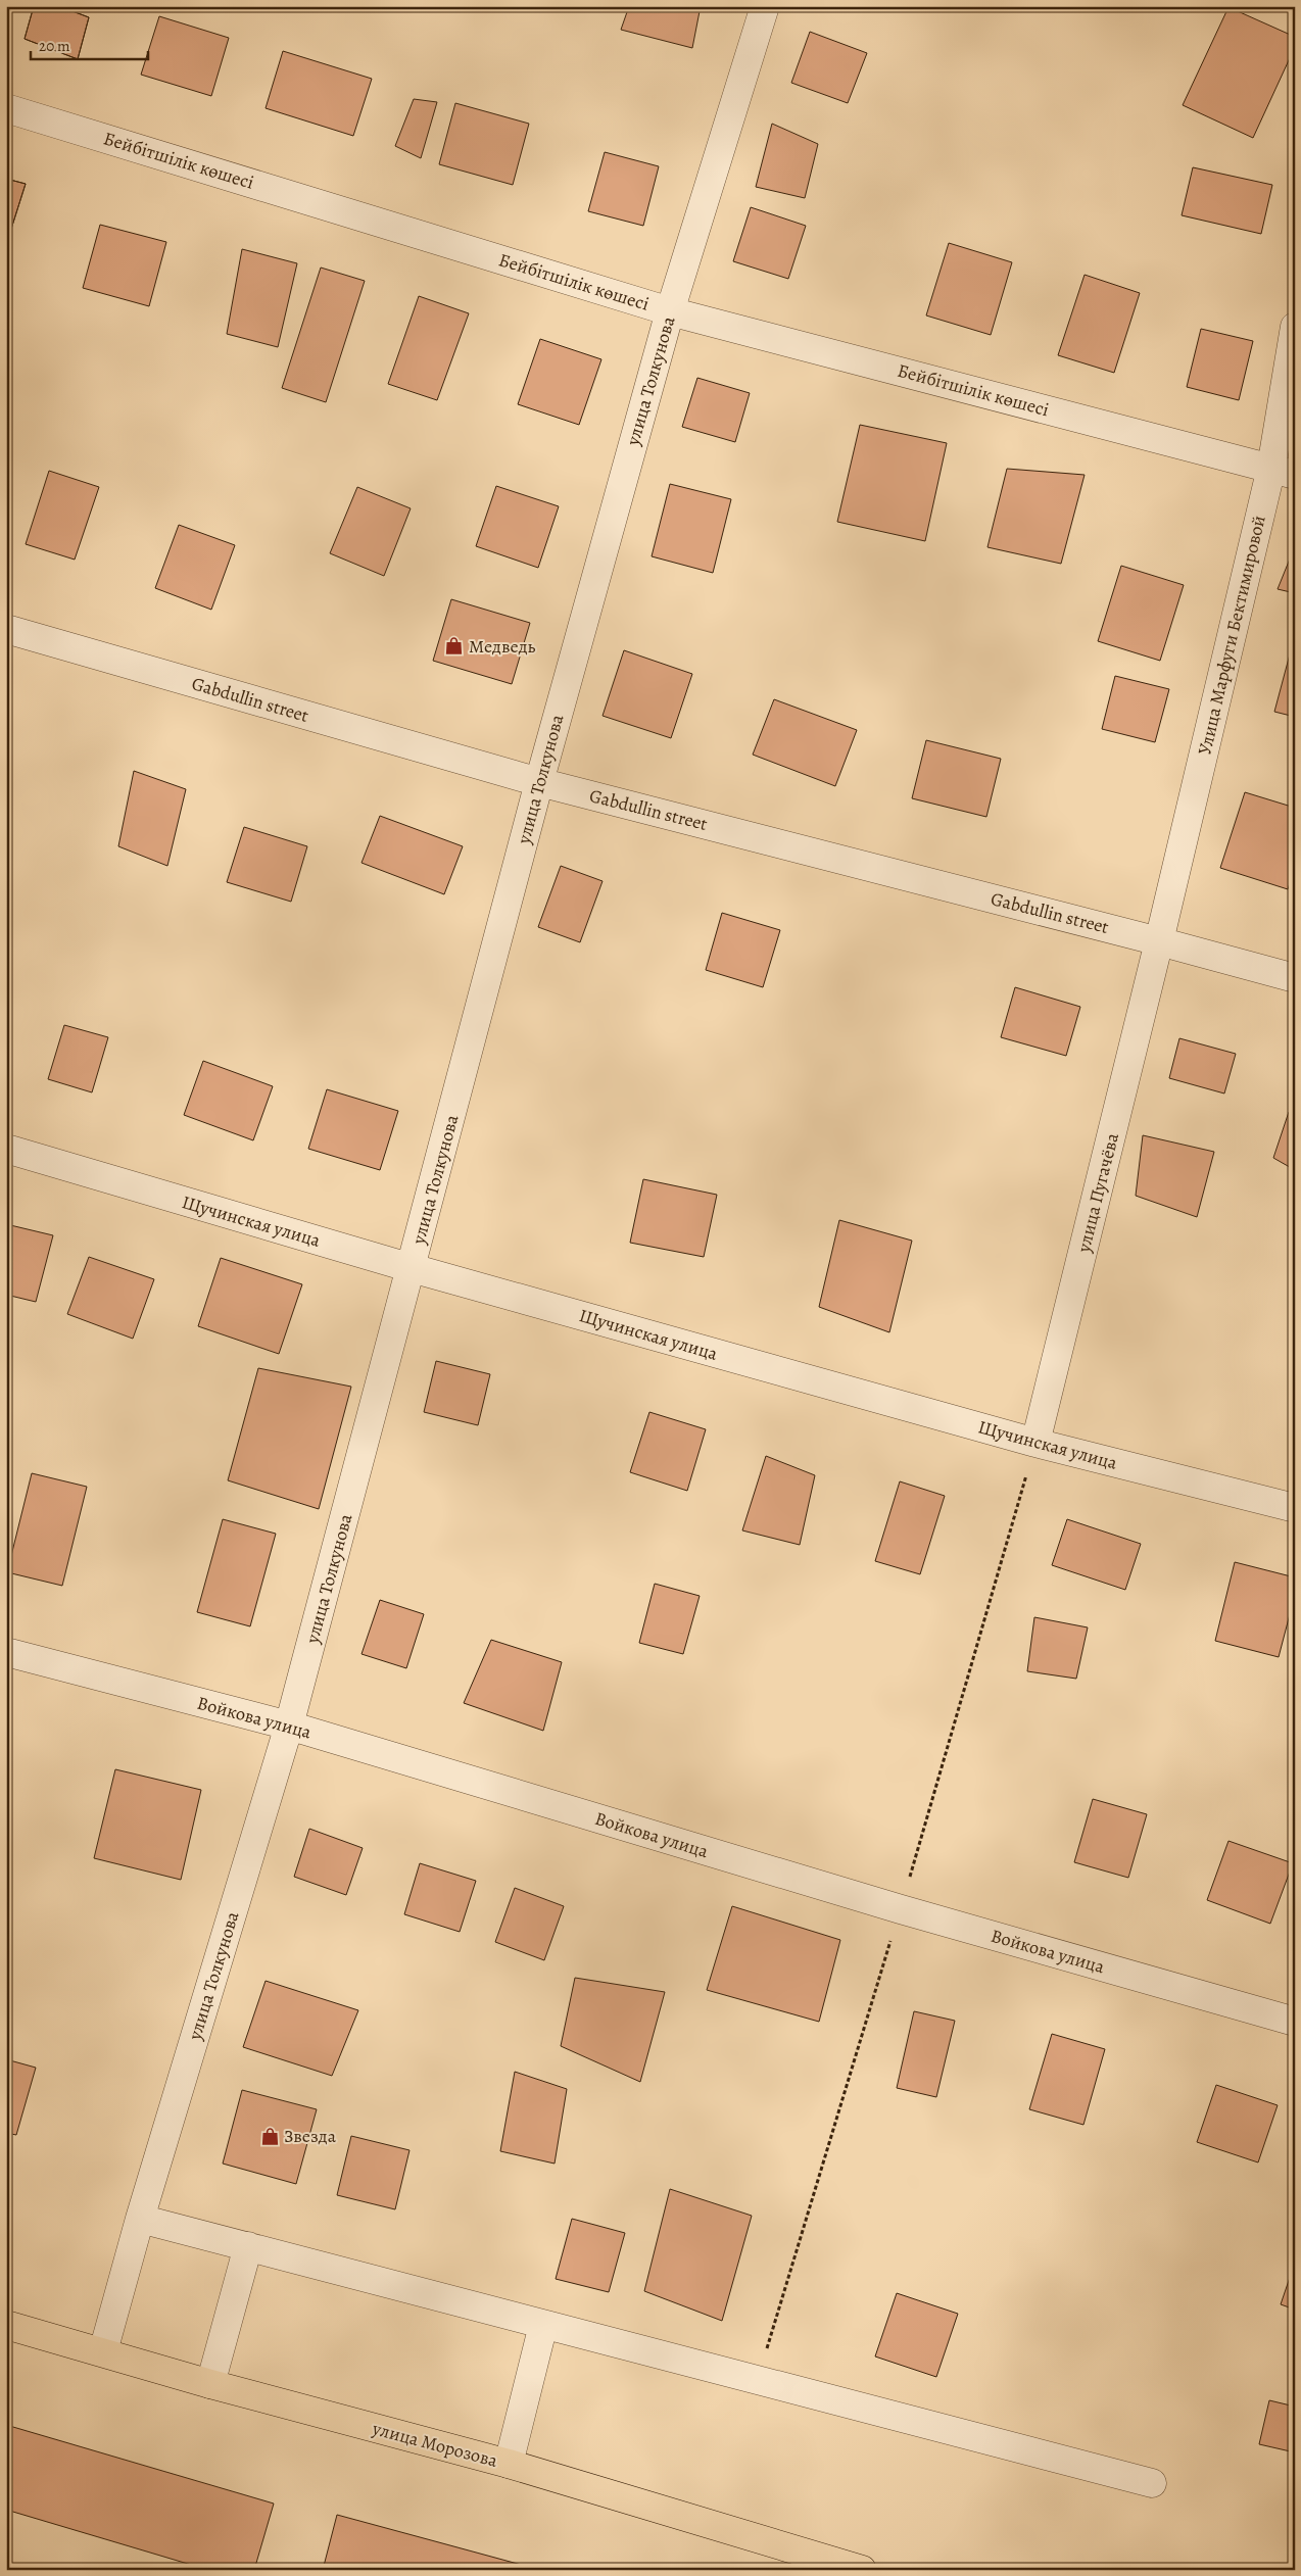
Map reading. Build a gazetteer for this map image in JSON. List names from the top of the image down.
{
  "streets": {
    "main road": ["улица Морозова"],
    "street": [
      "Бейбітшілік көшесі",
      "улица Толкунова",
      "Улица Марфуги Бектимировой",
      "Gabdullin street",
      "улица Пугачёва",
      "Щучинская улица",
      "Войкова улица"
    ]
  },
  "crossings": [
    ["Бейбітшілік көшесі", "улица Толкунова"],
    ["Бейбітшілік көшесі", "Улица Марфуги Бектимировой"],
    ["улица Толкунова", "Gabdullin street"],
    ["улица Толкунова", "Щучинская улица"],
    ["улица Толкунова", "Войкова улица"],
    ["улица Толкунова", "улица Морозова"],
    ["Улица Марфуги Бектимировой", "Gabdullin street"],
    ["Улица Марфуги Бектимировой", "улица Пугачёва"],
    ["Gabdullin street", "улица Пугачёва"],
    ["улица Пугачёва", "Щучинская улица"]
  ],
  "places": {
    "shop": ["Медведь", "Звезда"]
  },
  "scale_bar": "20 m"
}
